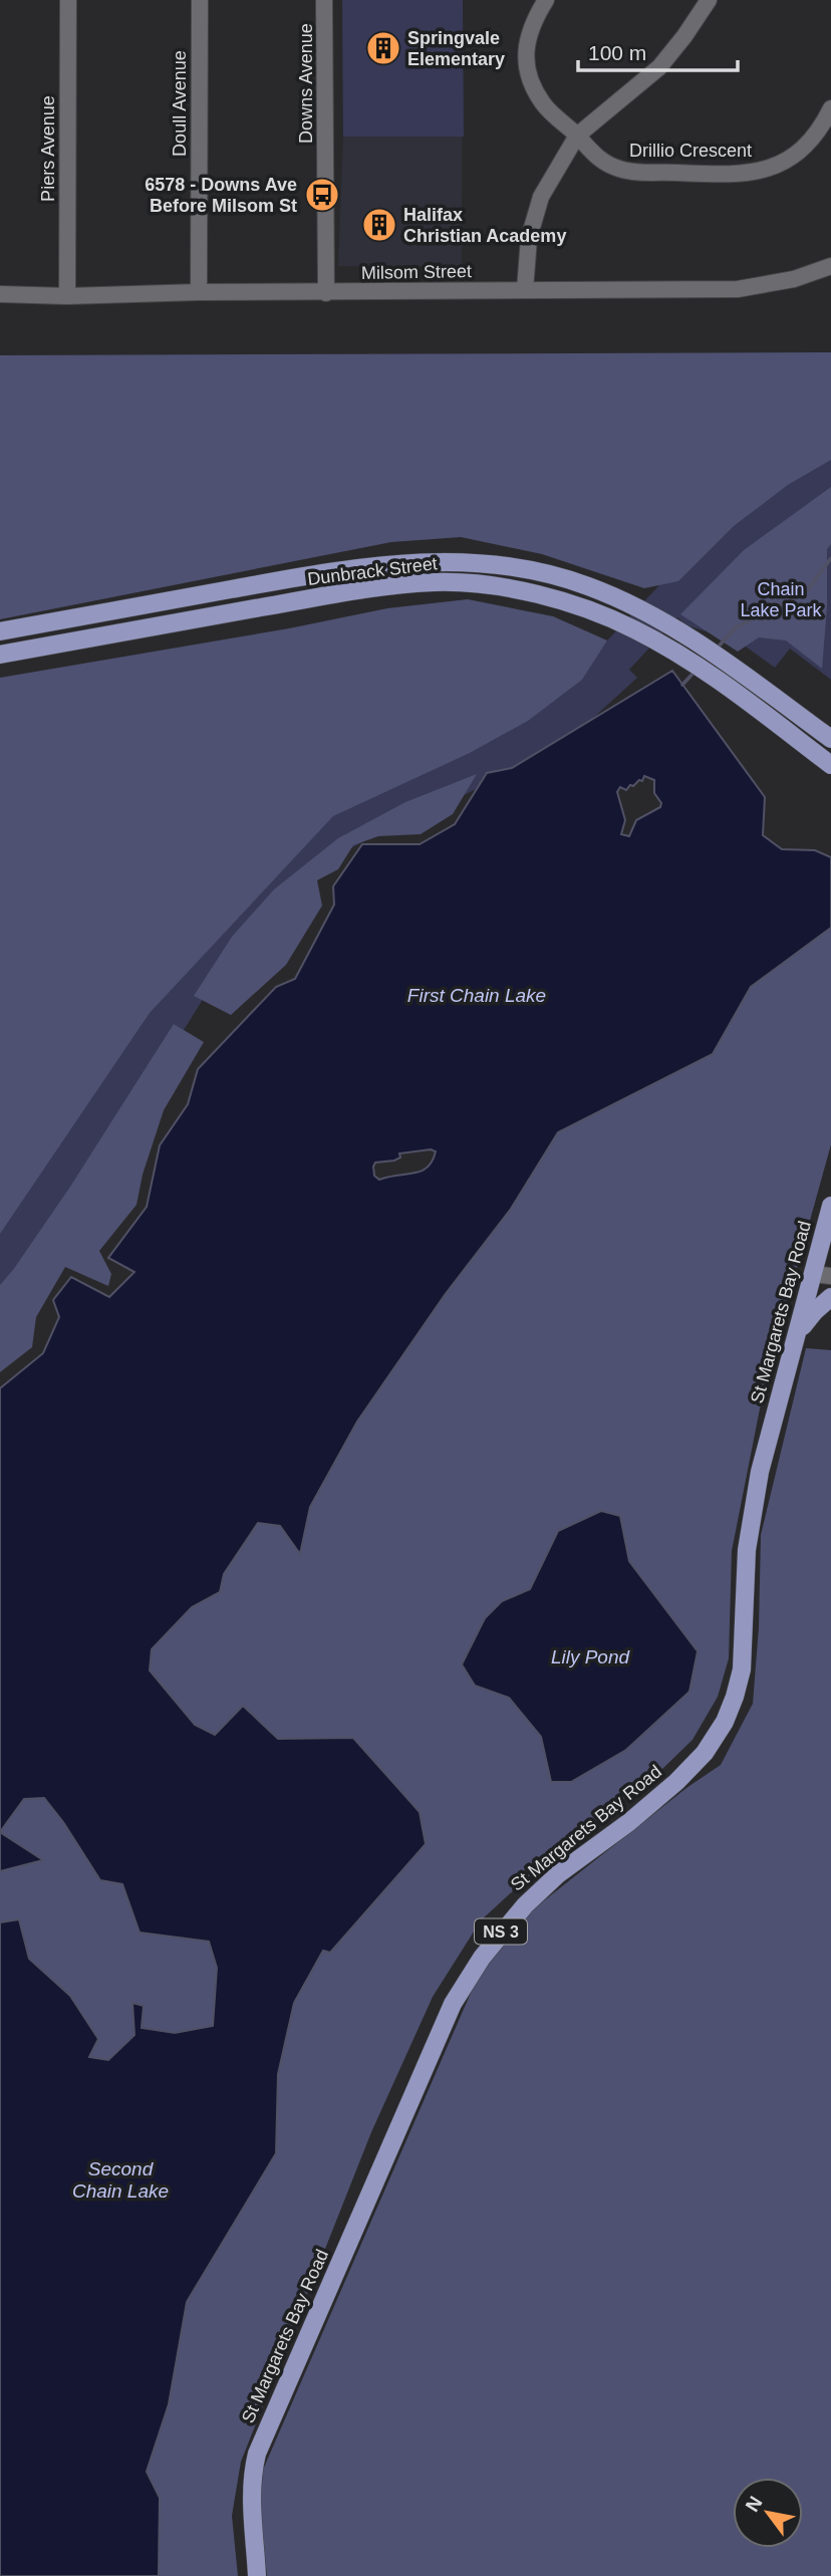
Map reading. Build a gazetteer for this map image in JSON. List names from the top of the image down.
{
  "streets": {
    "main road": ["Dunbrack Street", "St Margarets Bay Road", "NS 3"],
    "street": [
      "Downs Avenue",
      "Doull Avenue",
      "Piers Avenue",
      "Drillio Crescent",
      "Milsom Street"
    ]
  },
  "crossings": [
    ["Downs Avenue", "Milsom Street"],
    ["Doull Avenue", "Milsom Street"],
    ["Piers Avenue", "Milsom Street"]
  ],
  "water": ["First Chain Lake", "Lily Pond", "Second Chain Lake"],
  "parks": ["Chain Lake Park"],
  "places": {
    "building": ["Springvale Elementary", "Halifax Christian Academy"],
    "bus stop": ["6578 - Downs Ave Before Milsom St"]
  },
  "scale_bar": "100 m",
  "north": "top left"
}
